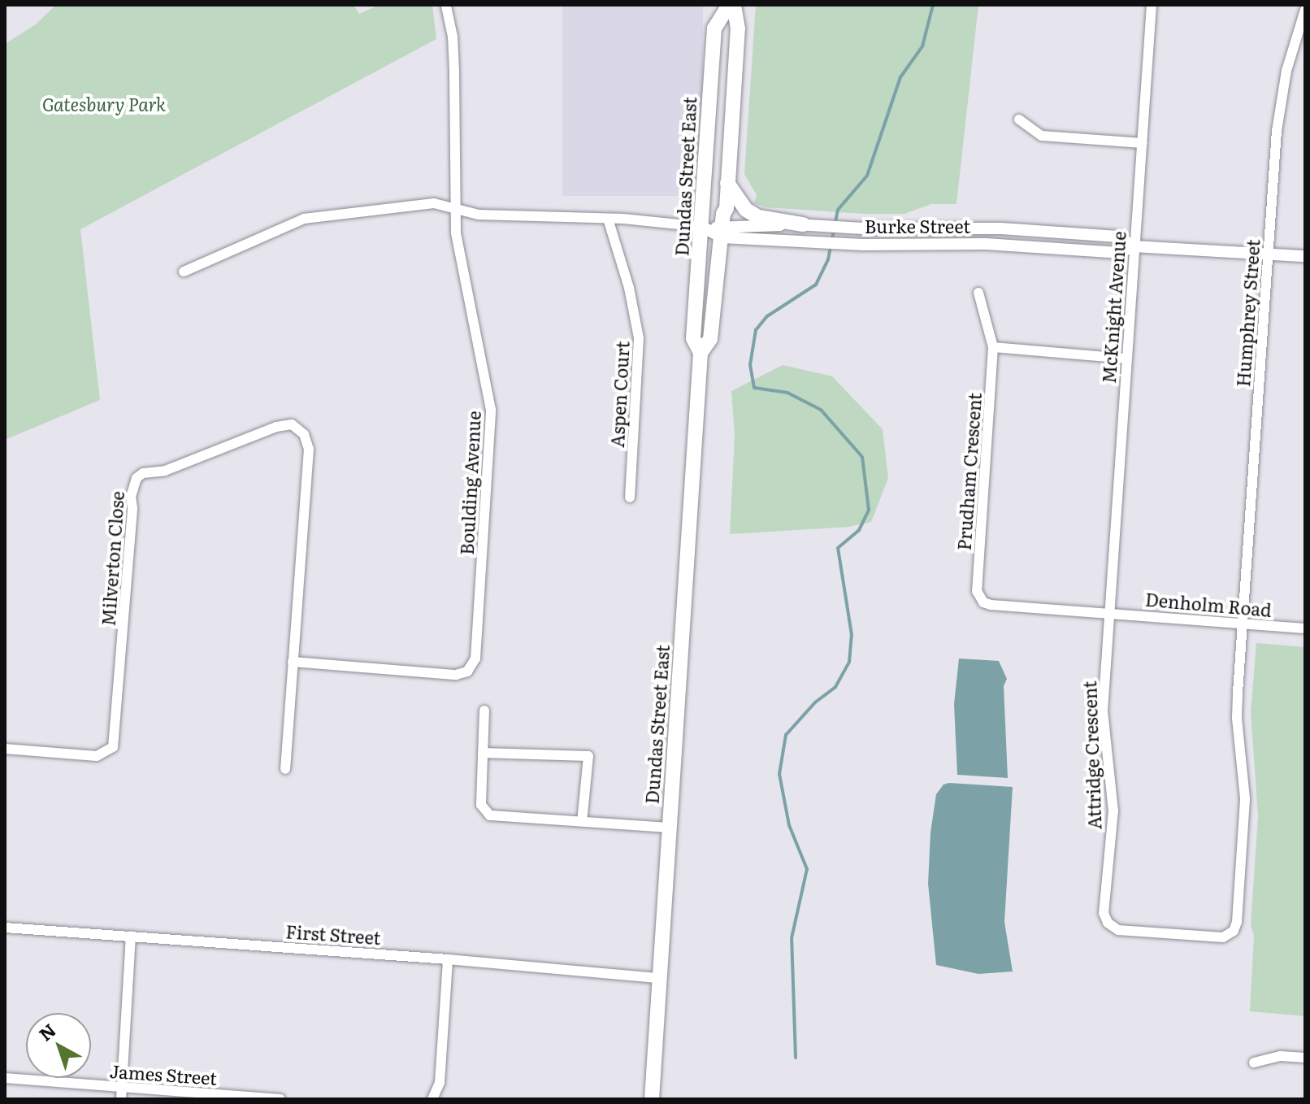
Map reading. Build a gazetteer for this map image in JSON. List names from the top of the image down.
{
  "streets": {
    "main road": ["Dundas Street East"],
    "street": [
      "Burke Street",
      "McKnight Avenue",
      "Humphrey Street",
      "Aspen Court",
      "Prudham Crescent",
      "Boulding Avenue",
      "Milverton Close",
      "Denholm Road",
      "Attridge Crescent",
      "First Street",
      "James Street"
    ]
  },
  "crossings": [
    ["Dundas Street East", "Burke Street"],
    ["Dundas Street East", "First Street"],
    ["Burke Street", "McKnight Avenue"],
    ["Burke Street", "Humphrey Street"],
    ["Burke Street", "Aspen Court"],
    ["Burke Street", "Boulding Avenue"],
    ["McKnight Avenue", "Prudham Crescent"],
    ["McKnight Avenue", "Denholm Road"],
    ["McKnight Avenue", "Attridge Crescent"],
    ["Humphrey Street", "Denholm Road"],
    ["Humphrey Street", "Attridge Crescent"],
    ["Prudham Crescent", "Denholm Road"],
    ["Prudham Crescent", "Attridge Crescent"],
    ["Boulding Avenue", "Milverton Close"],
    ["Denholm Road", "Attridge Crescent"]
  ],
  "parks": ["Gatesbury Park"],
  "north": "top left"
}
